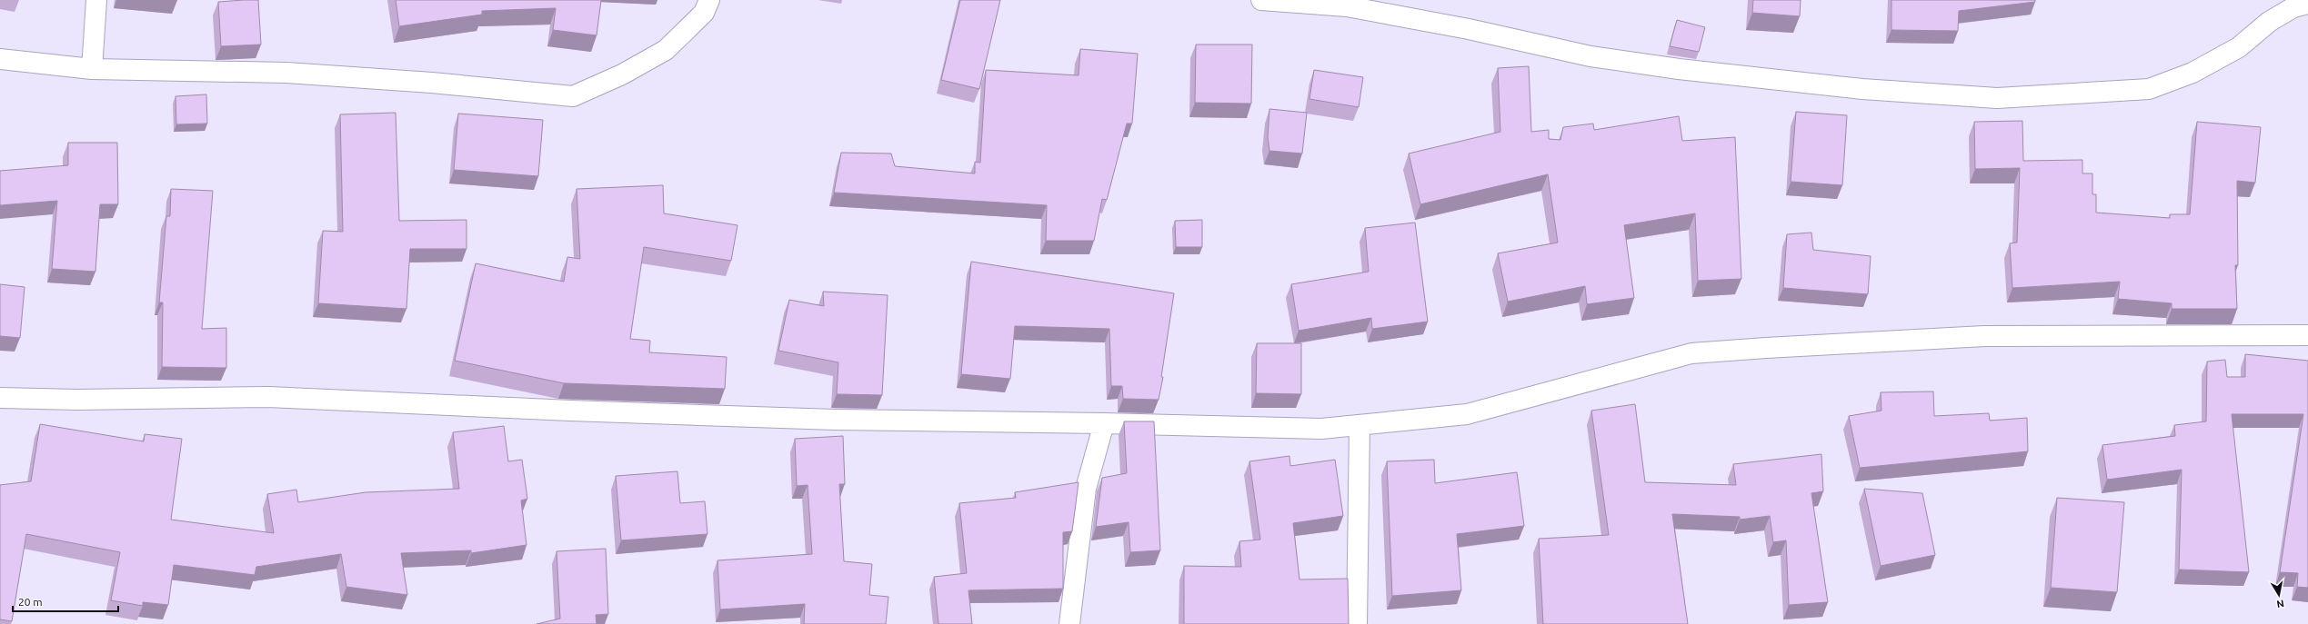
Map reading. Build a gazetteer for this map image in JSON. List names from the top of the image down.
{
  "scale_bar": "20 m",
  "north": "bottom"
}
